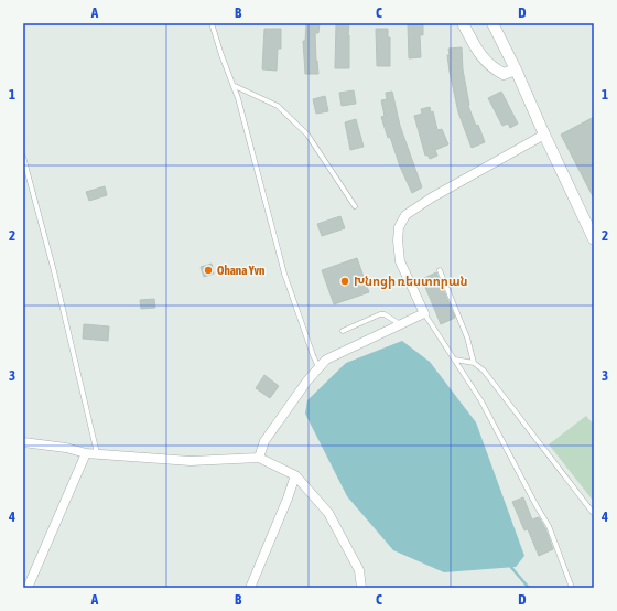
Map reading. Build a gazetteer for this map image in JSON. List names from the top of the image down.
{
  "places": ["Ohana Yvn", "Խնոցի ռեստորան"],
  "grid": {
    "columns": [
      "A",
      "B",
      "C",
      "D"
    ],
    "rows": [
      "1",
      "2",
      "3",
      "4"
    ]
  }
}
